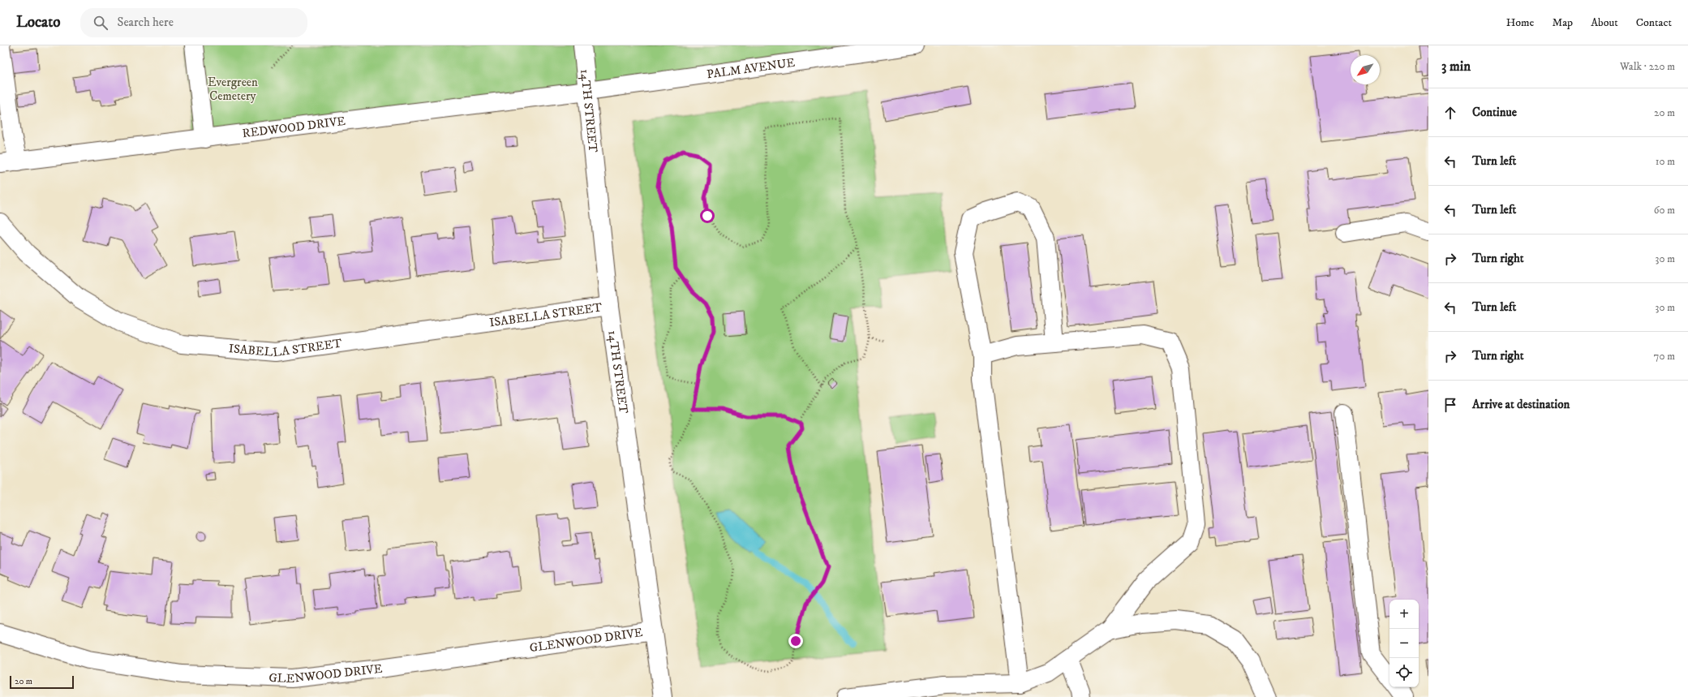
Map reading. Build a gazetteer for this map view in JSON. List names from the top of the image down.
{
  "streets": {
    "street": [
      "PALM AVENUE",
      "14TH STREET",
      "REDWOOD DRIVE",
      "ISABELLA STREET",
      "GLENWOOD DRIVE"
    ]
  },
  "crossings": [
    ["PALM AVENUE", "14TH STREET"],
    ["PALM AVENUE", "REDWOOD DRIVE"],
    ["14TH STREET", "REDWOOD DRIVE"],
    ["14TH STREET", "ISABELLA STREET"],
    ["14TH STREET", "GLENWOOD DRIVE"]
  ],
  "parks": ["Evergreen Cemetery"],
  "scale_bar": "20 m",
  "north": "bottom left",
  "page": {
    "header": "Locato",
    "search": "Search here",
    "nav": [
      "Home",
      "Map",
      "About",
      "Contact"
    ],
    "heading": ["3 min", "Walk · 220 m"],
    "list": [
      ["Continue", "20 m"],
      ["Turn left", "10 m"],
      ["Turn left", "60 m"],
      ["Turn right", "30 m"],
      ["Turn left", "30 m"],
      ["Turn right", "70 m"],
      "Arrive at destination"
    ],
    "map_buttons": ["+", "−"],
    "scale": "20 m"
  }
}
